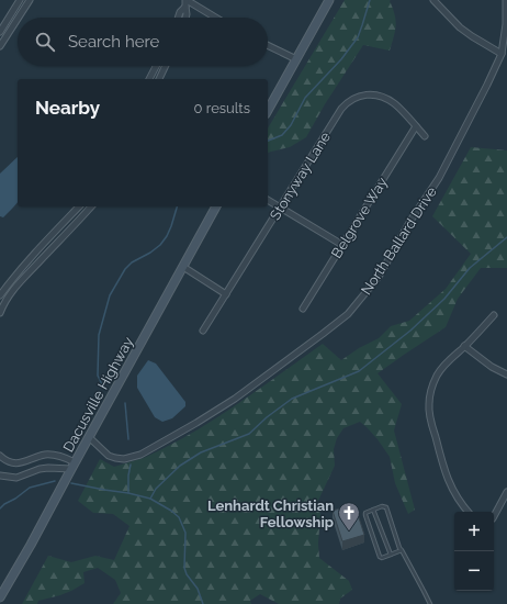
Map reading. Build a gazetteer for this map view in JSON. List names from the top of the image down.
{
  "streets": {
    "main road": ["Dacusville Highway"],
    "street": ["Stonyway Lane", "Belgrove Way", "North Ballard Drive"]
  },
  "crossings": [
    ["Stonyway Lane", "Belgrove Way"],
    ["North Ballard Drive", "Dacusville Highway"]
  ],
  "places": {
    "church": ["Lenhardt Christian Fellowship"]
  },
  "page": {
    "search": "Search here",
    "heading": ["Nearby", "0 results"],
    "map_buttons": ["+", "−"]
  }
}
